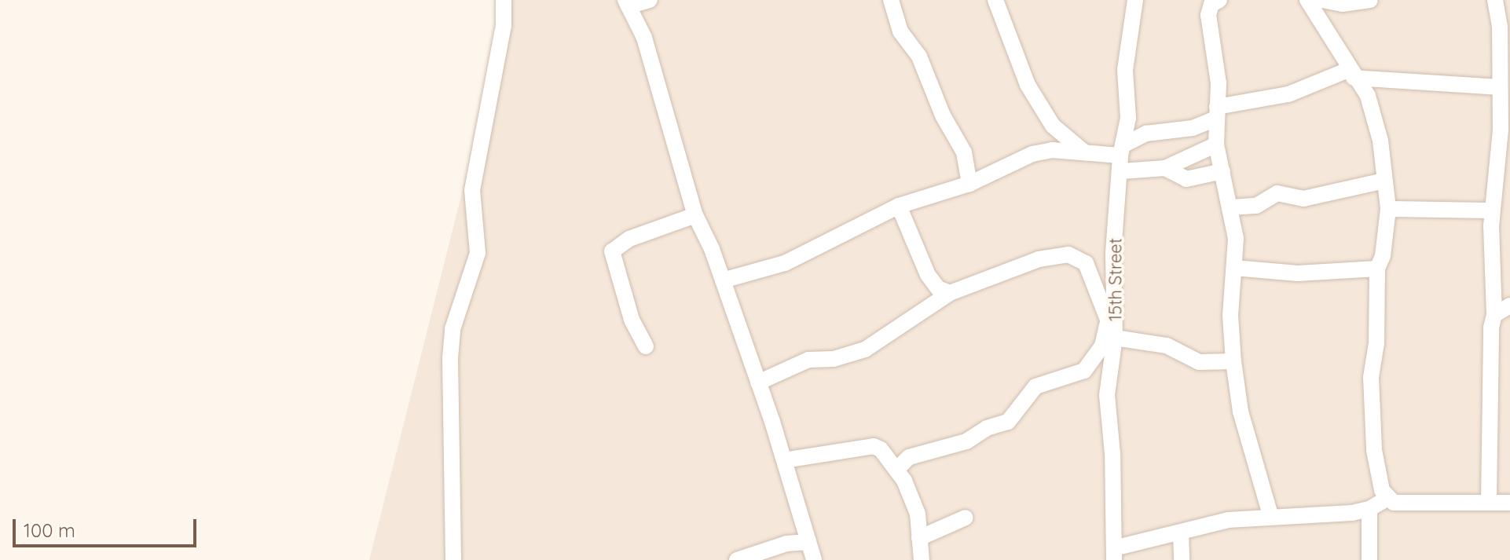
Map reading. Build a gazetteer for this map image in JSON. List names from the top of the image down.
{
  "streets": {
    "street": ["15th Street"]
  },
  "scale_bar": "100 m"
}
